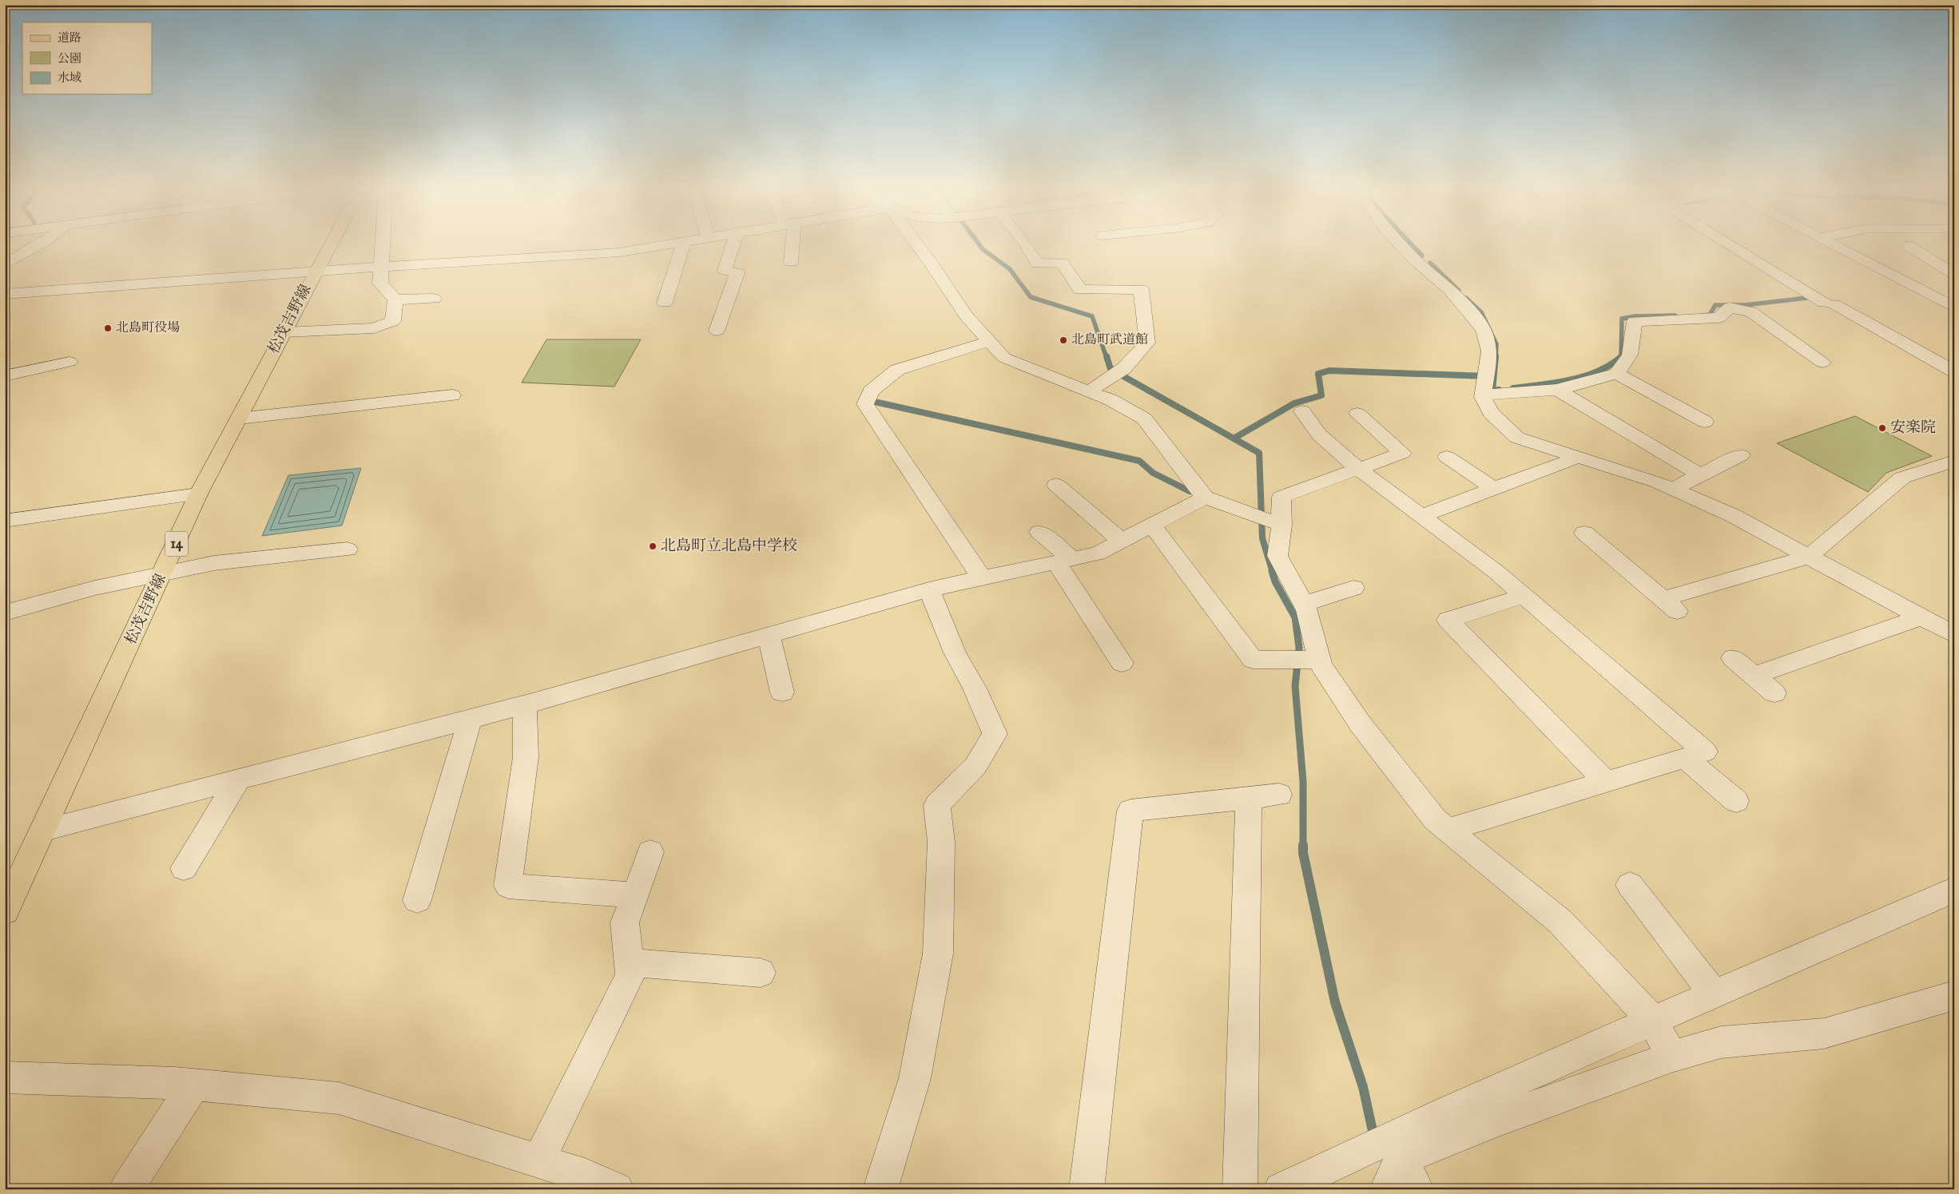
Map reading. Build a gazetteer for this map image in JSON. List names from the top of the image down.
{
  "streets": {
    "main road": ["松茂吉野線", "14"]
  },
  "places": [
    "北島町役場",
    "北島町武道館",
    "安楽院",
    "北島町立北島中学校"
  ],
  "legend": ["道路", "公園", "水域"]
}
